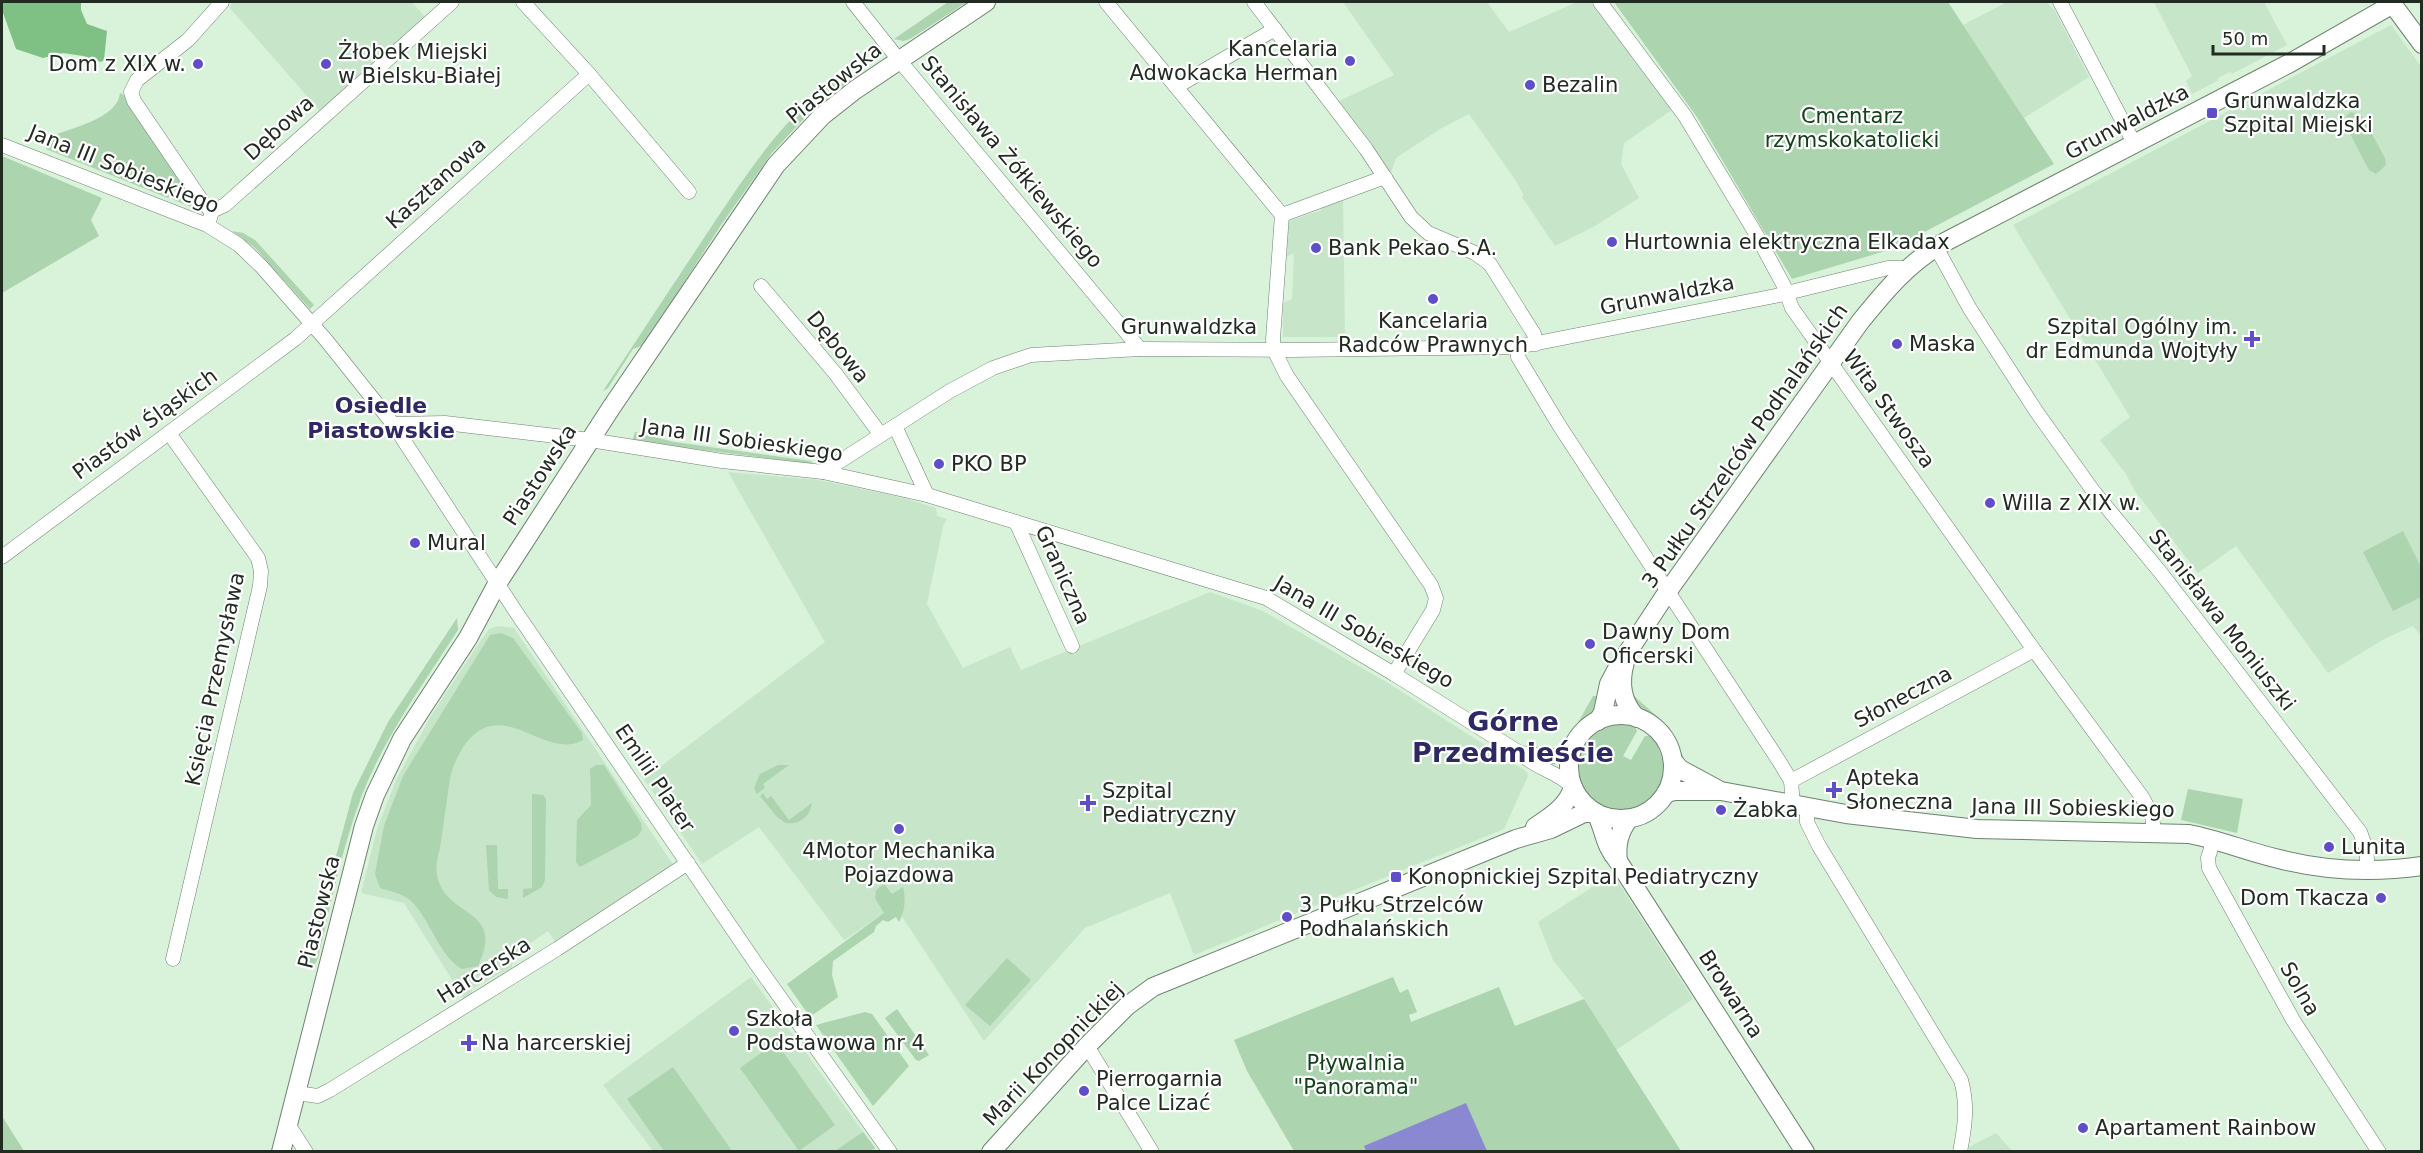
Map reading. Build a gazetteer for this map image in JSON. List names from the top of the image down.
{
  "streets": {
    "street": [
      "Piastowska",
      "Grunwaldzka",
      "Dębowa",
      "Stanisława Żółkiewskiego",
      "Jana III Sobieskiego",
      "Kasztanowa",
      "Wita Stwosza",
      "Piastów Śląskich",
      "3 Pułku Strzelców Podhalańskich",
      "Graniczna",
      "Stanisława Moniuszki",
      "Księcia Przemysława",
      "Słoneczna",
      "Emilii Plater",
      "Harcerska",
      "Solna",
      "Browarna",
      "Marii Konopnickiej"
    ]
  },
  "crossings": [
    ["Piastowska", "Stanisława Żółkiewskiego"],
    ["Piastowska", "Jana III Sobieskiego"],
    ["Piastowska", "Emilii Plater"],
    ["Piastowska", "Harcerska"],
    ["Grunwaldzka", "Dębowa"],
    ["Grunwaldzka", "Stanisława Żółkiewskiego"],
    ["Grunwaldzka", "Jana III Sobieskiego"],
    ["Grunwaldzka", "Wita Stwosza"],
    ["Grunwaldzka", "3 Pułku Strzelców Podhalańskich"],
    ["Grunwaldzka", "Stanisława Moniuszki"],
    ["Dębowa", "Jana III Sobieskiego"],
    ["Jana III Sobieskiego", "Kasztanowa"],
    ["Jana III Sobieskiego", "Wita Stwosza"],
    ["Jana III Sobieskiego", "Piastów Śląskich"],
    ["Jana III Sobieskiego", "3 Pułku Strzelców Podhalańskich"],
    ["Jana III Sobieskiego", "Graniczna"],
    ["Jana III Sobieskiego", "Stanisława Moniuszki"],
    ["Jana III Sobieskiego", "Emilii Plater"],
    ["Jana III Sobieskiego", "Solna"],
    ["Jana III Sobieskiego", "Browarna"],
    ["Jana III Sobieskiego", "Marii Konopnickiej"],
    ["Kasztanowa", "Piastów Śląskich"],
    ["Wita Stwosza", "3 Pułku Strzelców Podhalańskich"],
    ["Wita Stwosza", "Słoneczna"],
    ["Piastów Śląskich", "Księcia Przemysława"],
    ["3 Pułku Strzelców Podhalańskich", "Browarna"],
    ["3 Pułku Strzelców Podhalańskich", "Marii Konopnickiej"],
    ["Emilii Plater", "Harcerska"],
    ["Browarna", "Marii Konopnickiej"]
  ],
  "districts": ["Osiedle Piastowskie", "Górne Przedmieście"],
  "parks": ["Cmentarz rzymskokatolicki", "Pływalnia \"Panorama\""],
  "places": {
    "other": [
      "Kancelaria Adwokacka Herman",
      "Dom z XIX w.",
      "Żłobek Miejski w Bielsku-Białej",
      "Bezalin",
      "Hurtownia elektryczna Elkadax",
      "Bank Pekao S.A.",
      "Kancelaria Radców Prawnych",
      "Maska",
      "PKO BP",
      "Willa z XIX w.",
      "Mural",
      "Dawny Dom Oficerski",
      "Żabka",
      "4Motor Mechanika Pojazdowa",
      "Lunita",
      "Dom Tkacza",
      "3 Pułku Strzelców Podhalańskich",
      "Szkoła Podstawowa nr 4",
      "Pierrogarnia Palce Lizać",
      "Apartament Rainbow"
    ],
    "transit": ["Grunwaldzka Szpital Miejski", "Konopnickiej Szpital Pediatryczny"],
    "health": [
      "Szpital Ogólny im. dr Edmunda Wojtyły",
      "Apteka Słoneczna",
      "Szpital Pediatryczny",
      "Na harcerskiej"
    ]
  },
  "scale_bar": "50 m"
}
